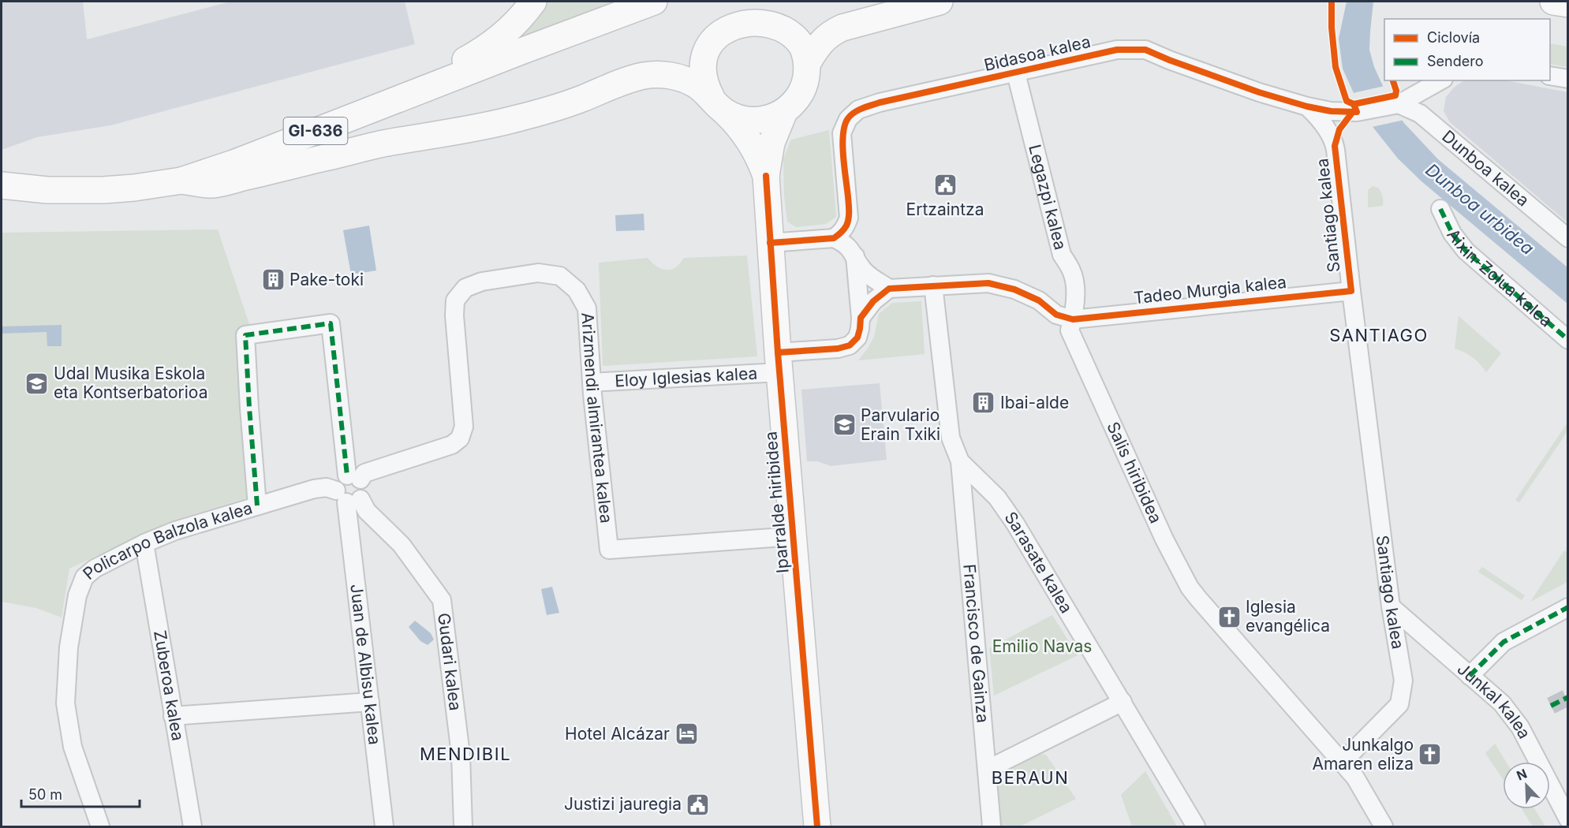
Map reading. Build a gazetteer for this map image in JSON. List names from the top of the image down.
{
  "streets": {
    "main road": ["GI-636", "Iparralde hiribidea"],
    "street": [
      "Bidasoa kalea",
      "Dunboa kalea",
      "Legazpi kalea",
      "Santiago kalea",
      "Aixin-Zolua kalea",
      "Tadeo Murgia kalea",
      "Eloy Iglesias kalea",
      "Arizmendi almirantea kalea",
      "Salis hiribidea",
      "Policarpo Balzola kalea",
      "Sarasate kalea",
      "Francisco de Gainza",
      "Gudari kalea",
      "Juan de Albisu kalea",
      "Zuberoa kalea",
      "Junkal kalea"
    ]
  },
  "crossings": [
    ["Bidasoa kalea", "Dunboa kalea"],
    ["Bidasoa kalea", "Legazpi kalea"],
    ["Bidasoa kalea", "Santiago kalea"],
    ["Legazpi kalea", "Tadeo Murgia kalea"],
    ["Legazpi kalea", "Salis hiribidea"],
    ["Santiago kalea", "Tadeo Murgia kalea"],
    ["Santiago kalea", "Salis hiribidea"],
    ["Santiago kalea", "Junkal kalea"],
    ["Tadeo Murgia kalea", "Salis hiribidea"],
    ["Eloy Iglesias kalea", "Arizmendi almirantea kalea"],
    ["Eloy Iglesias kalea", "Iparralde hiribidea"],
    ["Arizmendi almirantea kalea", "Iparralde hiribidea"],
    ["Arizmendi almirantea kalea", "Juan de Albisu kalea"],
    ["Policarpo Balzola kalea", "Gudari kalea"],
    ["Policarpo Balzola kalea", "Juan de Albisu kalea"],
    ["Policarpo Balzola kalea", "Zuberoa kalea"],
    ["Sarasate kalea", "Francisco de Gainza"],
    ["Gudari kalea", "Juan de Albisu kalea"]
  ],
  "districts": ["SANTIAGO", "MENDIBIL", "BERAUN"],
  "water": ["Dunboa urbidea"],
  "parks": ["Emilio Navas"],
  "places": {
    "public building": ["Ertzaintza", "Justizi jauregia"],
    "building": ["Pake-toki", "Ibai-alde"],
    "school or university": ["Udal Musika Eskola eta Kontserbatorioa", "Parvulario Erain Txiki"],
    "church": ["Iglesia evangélica", "Junkalgo Amaren eliza"],
    "hotel": ["Hotel Alcázar"]
  },
  "legend": ["Ciclovía", "Sendero"],
  "scale_bar": "50 m",
  "north": "top left"
}
